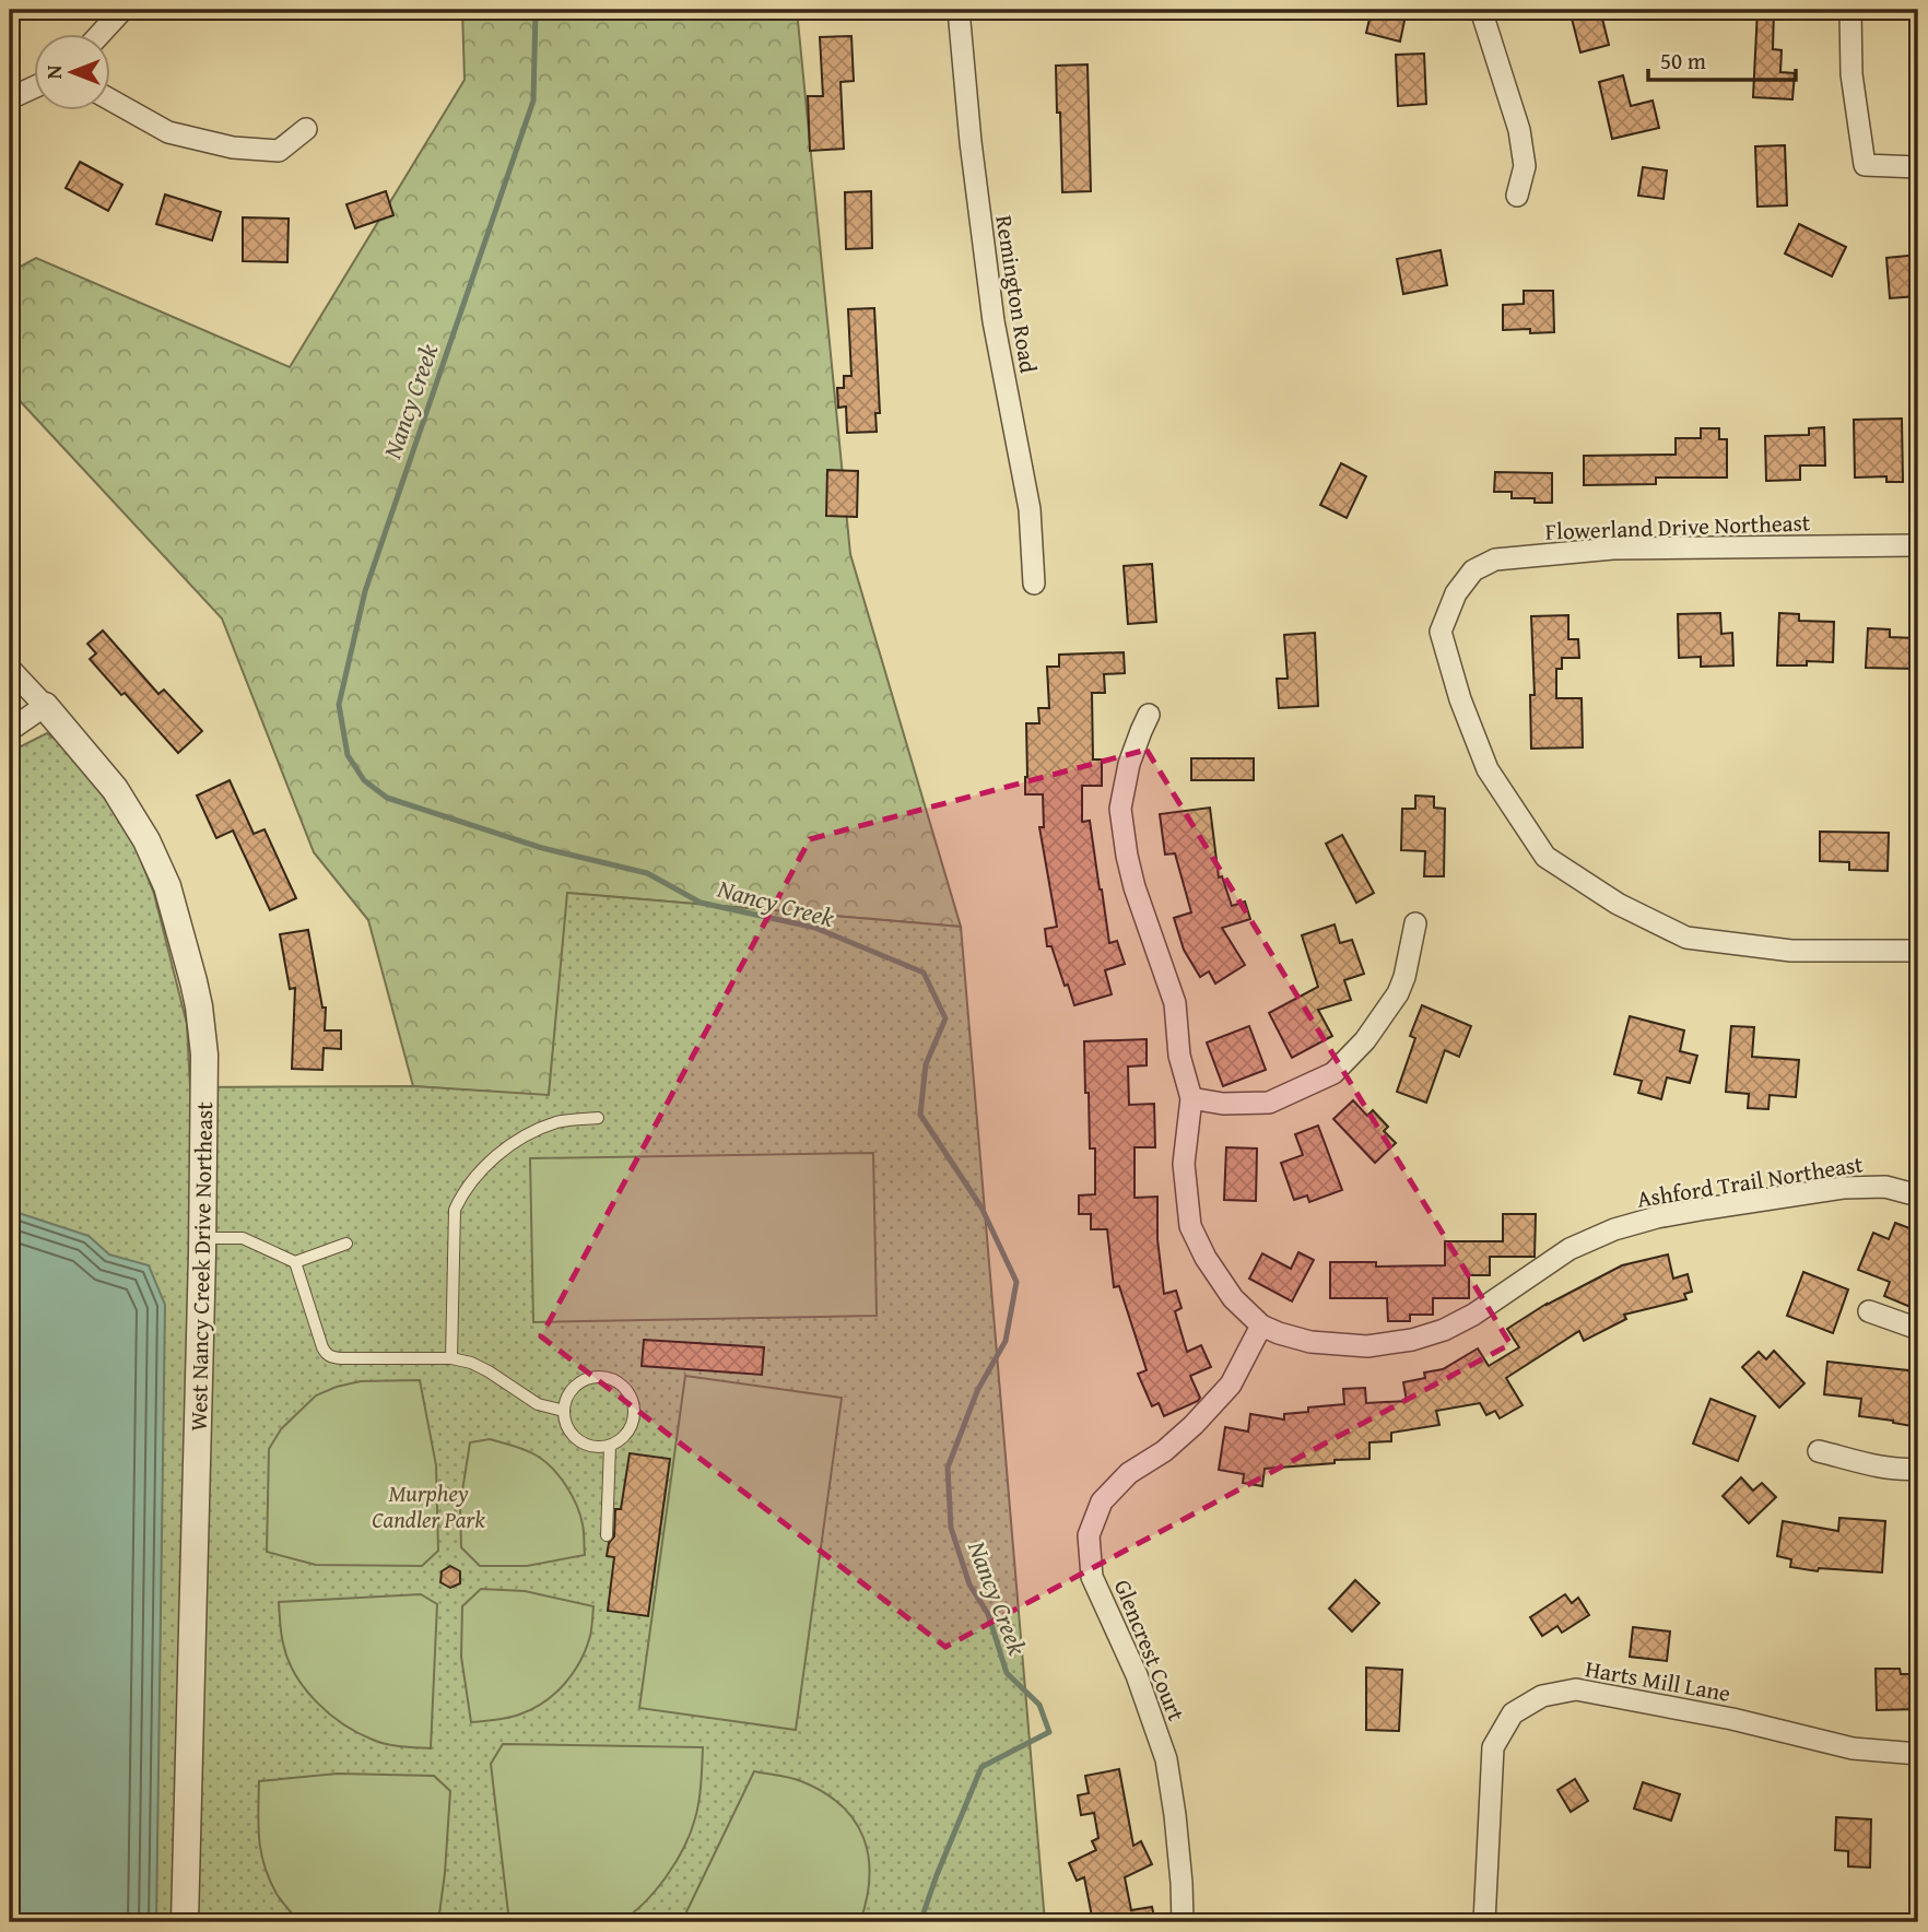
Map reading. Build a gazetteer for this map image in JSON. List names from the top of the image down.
{
  "streets": {
    "street": [
      "Remington Road",
      "Flowerland Drive Northeast",
      "Ashford Trail Northeast",
      "West Nancy Creek Drive Northeast",
      "Glencrest Court",
      "Harts Mill Lane"
    ]
  },
  "crossings": [
    ["Ashford Trail Northeast", "Glencrest Court"]
  ],
  "water": ["Nancy Creek"],
  "parks": ["Murphey Candler Park"],
  "scale_bar": "50 m",
  "north": "left"
}
